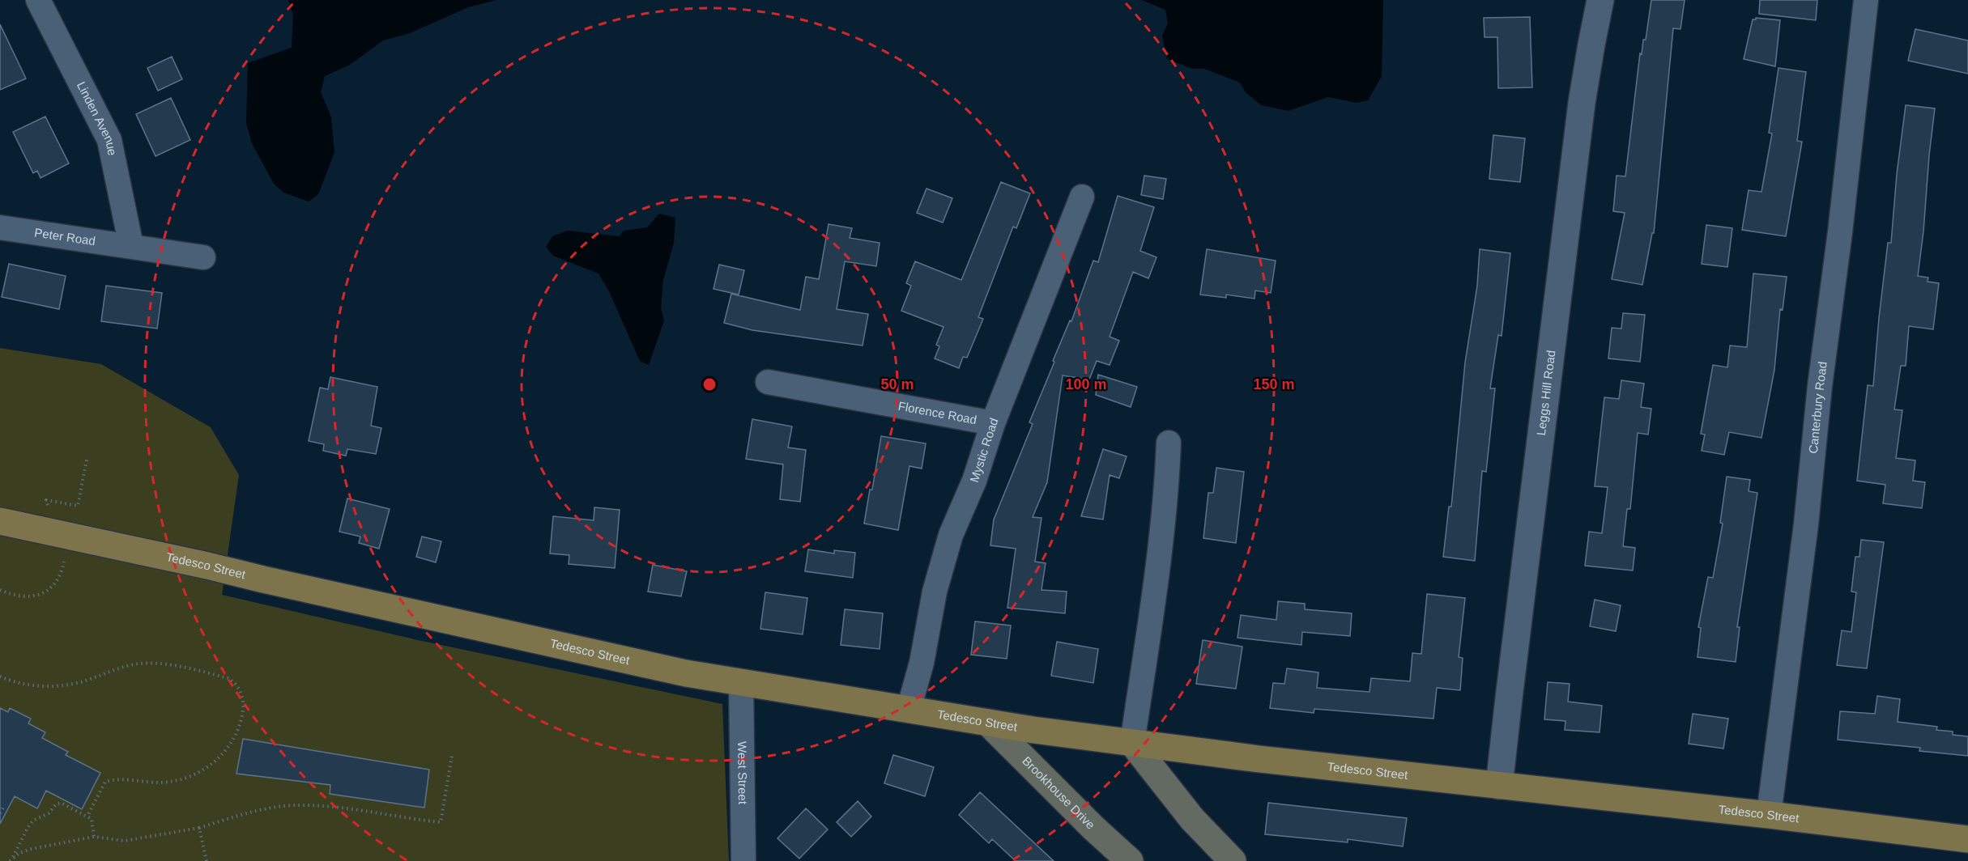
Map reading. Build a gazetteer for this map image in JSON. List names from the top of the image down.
{
  "streets": {
    "main road": ["Tedesco Street", "Brookhouse Drive"],
    "street": [
      "Linden Avenue",
      "Peter Road",
      "Leggs Hill Road",
      "Canterbury Road",
      "Florence Road",
      "Mystic Road",
      "West Street"
    ]
  },
  "crossings": [
    ["Linden Avenue", "Peter Road"],
    ["Leggs Hill Road", "Tedesco Street"],
    ["Canterbury Road", "Tedesco Street"],
    ["Florence Road", "Mystic Road"],
    ["Mystic Road", "Tedesco Street"],
    ["Tedesco Street", "West Street"],
    ["Tedesco Street", "Brookhouse Drive"]
  ],
  "rings": ["50 m", "100 m", "150 m"]
}
